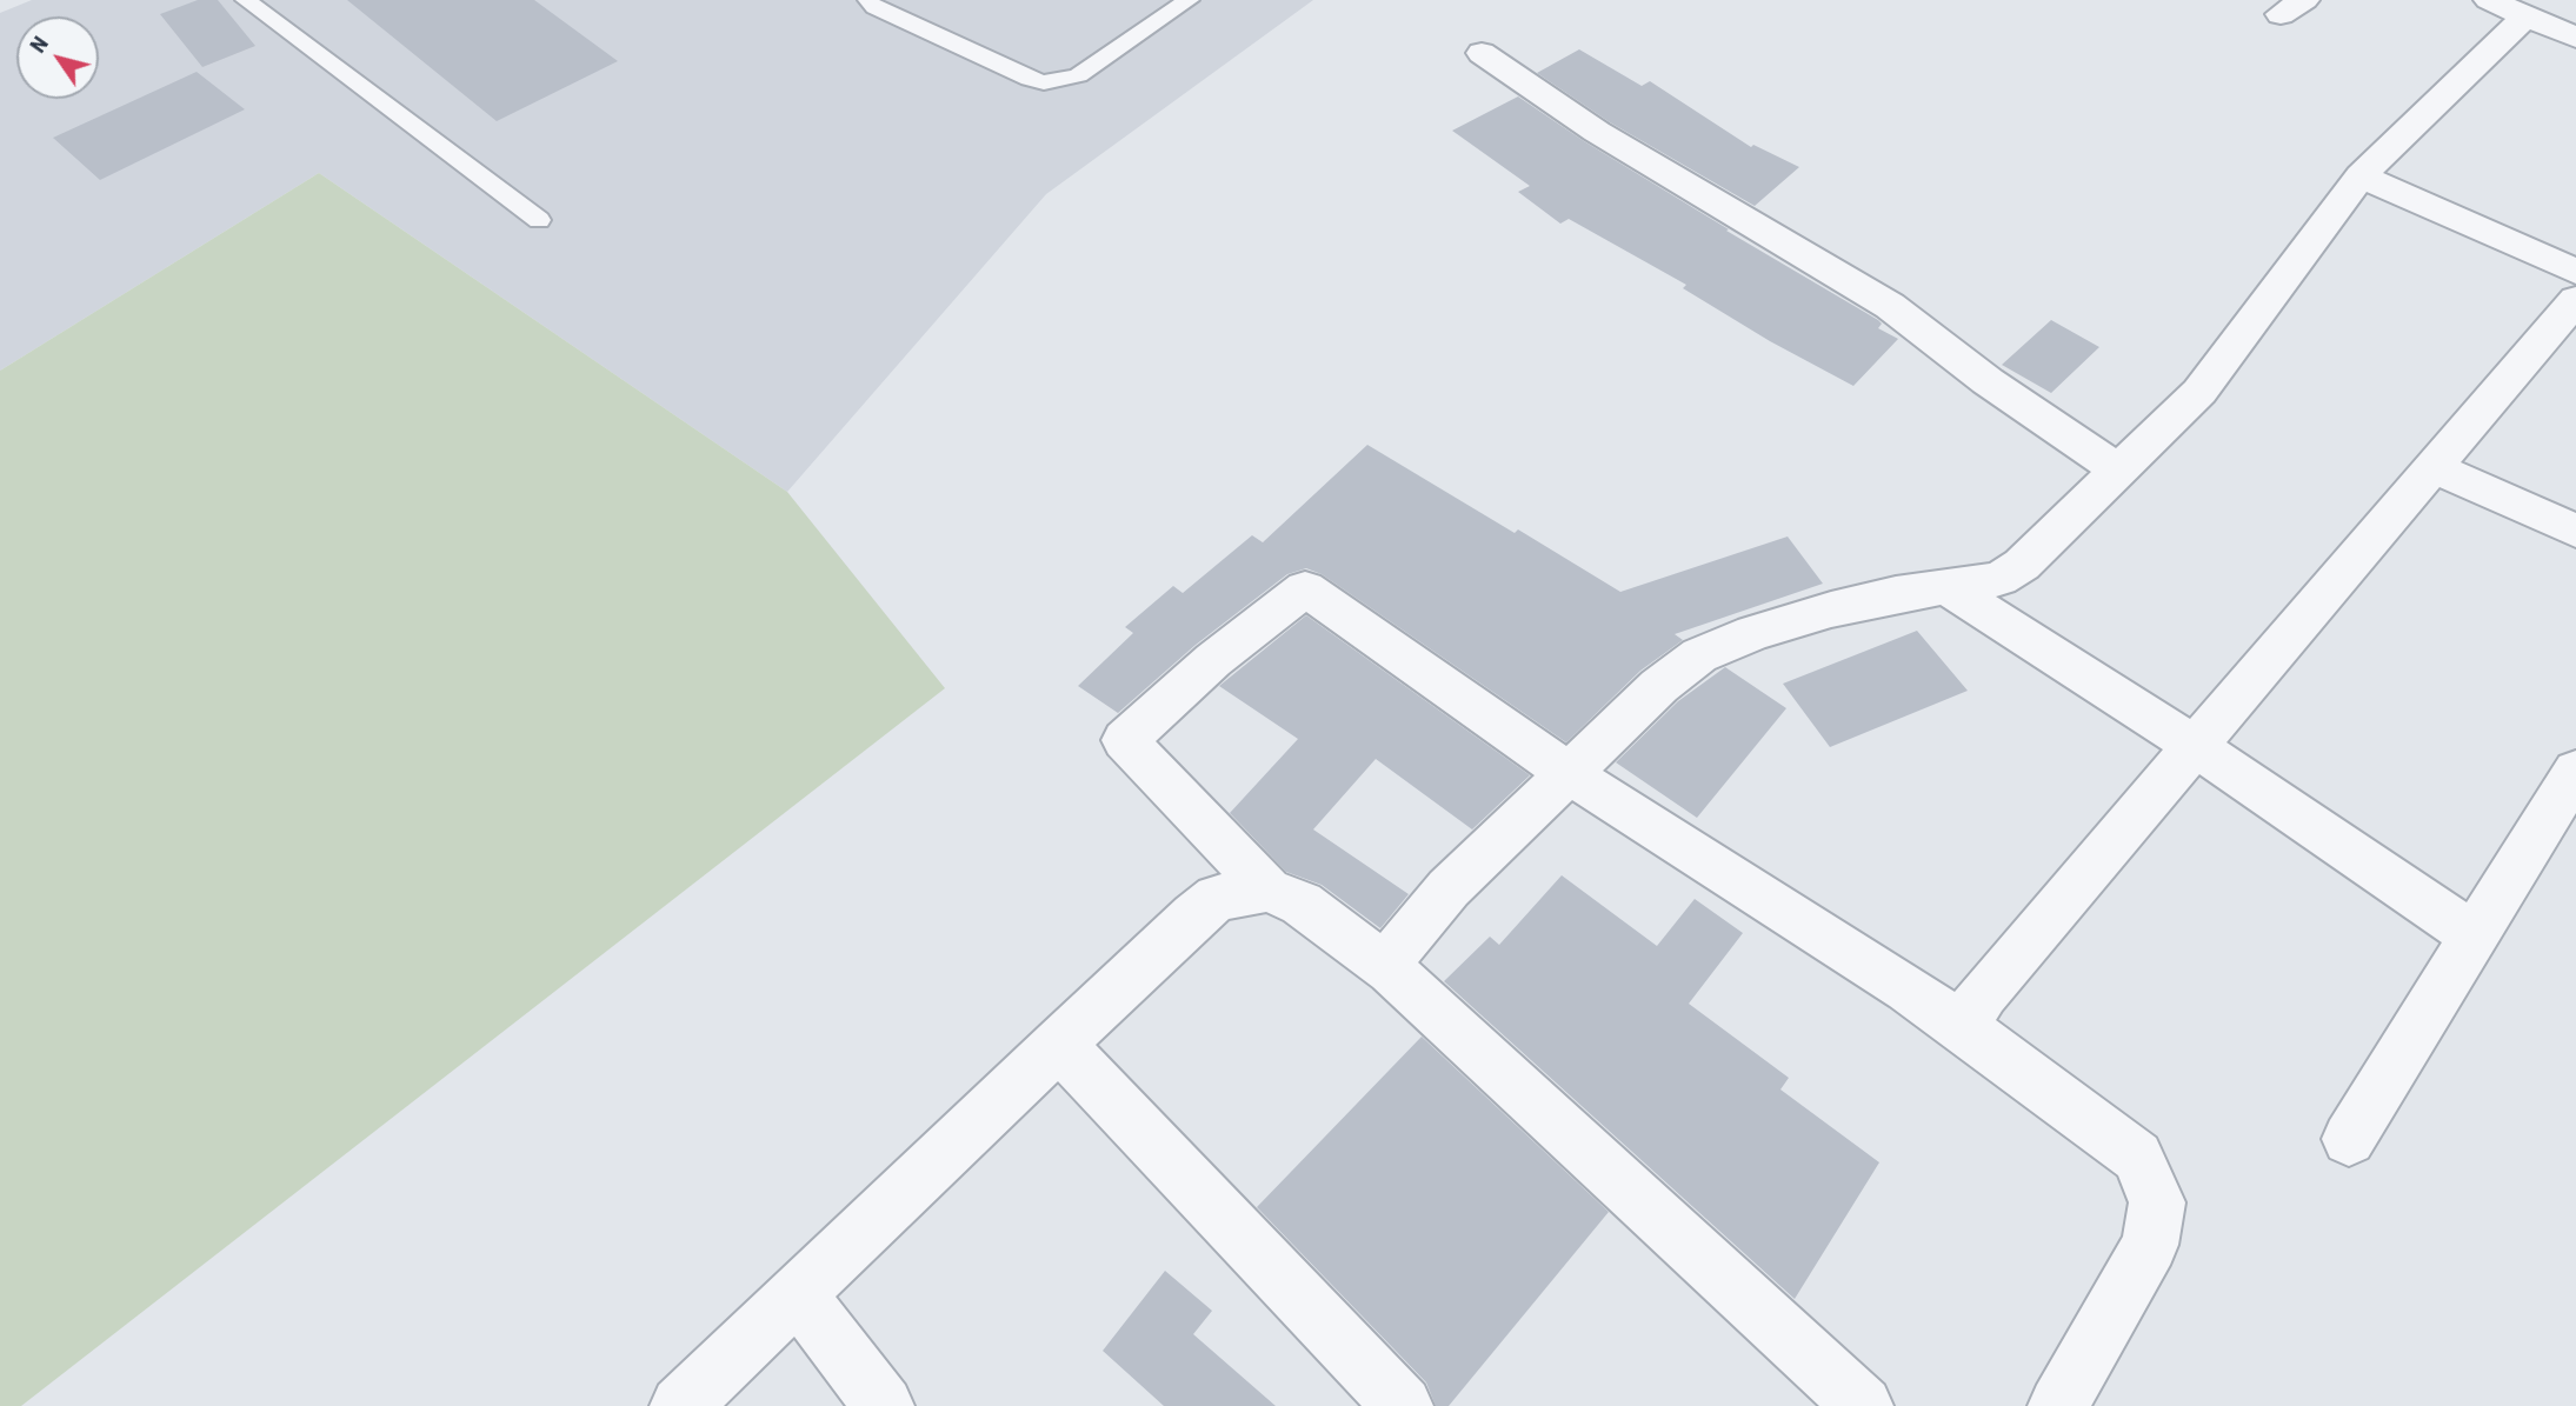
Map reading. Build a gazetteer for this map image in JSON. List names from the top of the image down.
{
  "north": "top left"
}
